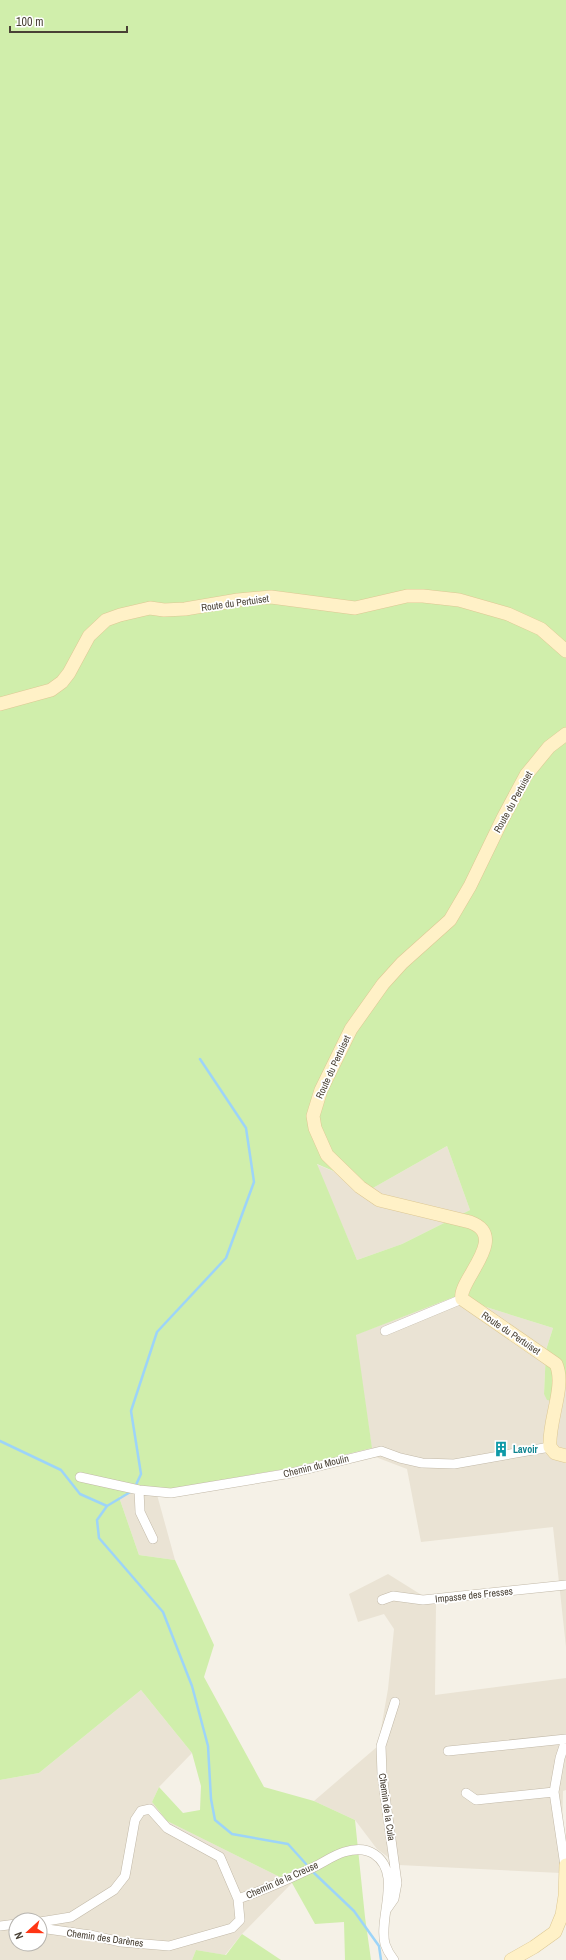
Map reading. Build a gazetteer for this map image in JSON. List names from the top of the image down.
{
  "streets": {
    "street": [
      "Route du Pertuiset",
      "Chemin du Moulin",
      "Impasse des Fresses",
      "Chemin de la Cula",
      "Chemin de la Creuse",
      "Chemin des Darènes"
    ]
  },
  "crossings": [
    ["Route du Pertuiset", "Chemin du Moulin"],
    ["Chemin de la Cula", "Chemin de la Creuse"],
    ["Chemin de la Creuse", "Chemin des Darènes"]
  ],
  "places": {
    "building": ["Lavoir"]
  },
  "scale_bar": "100 m",
  "north": "left"
}
